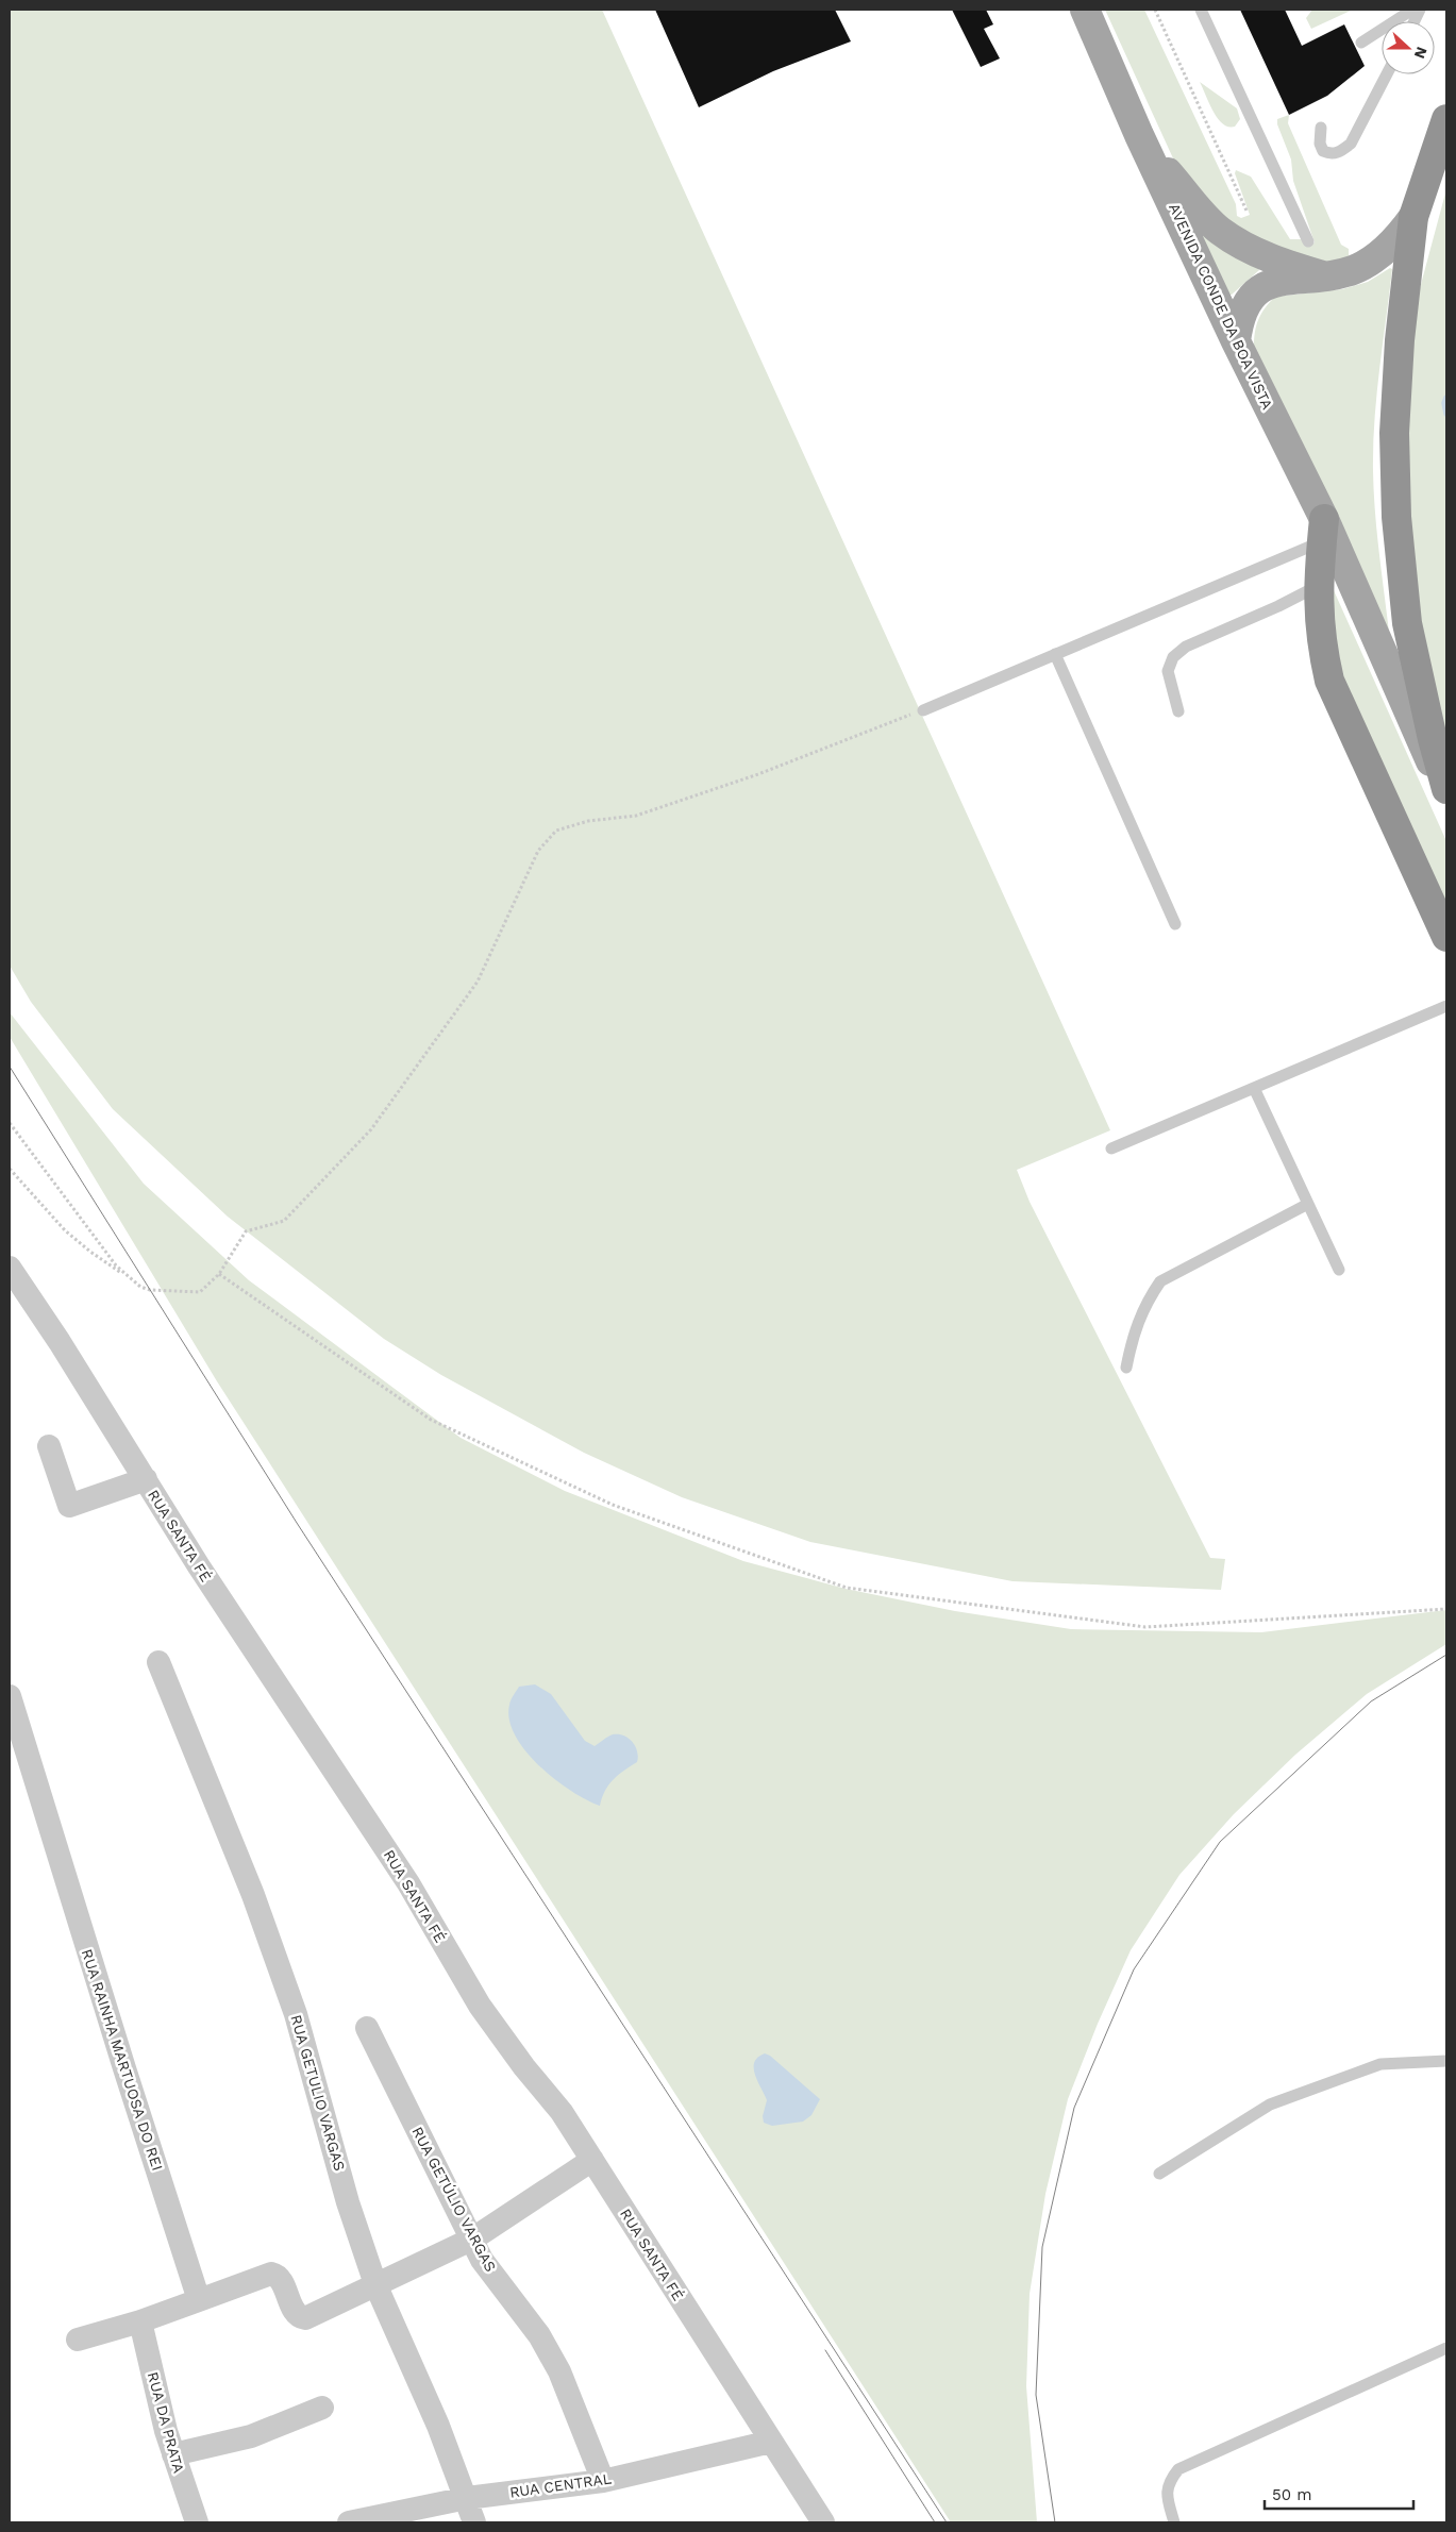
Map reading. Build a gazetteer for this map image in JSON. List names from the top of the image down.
{
  "streets": {
    "main road": ["AVENIDA CONDE DA BOA VISTA"],
    "street": [
      "RUA SANTA FÉ",
      "RUA RAINHA MARTUOSA DO REI",
      "RUA GETULIO VARGAS",
      "RUA GETÚLIO VARGAS",
      "RUA DA PRATA",
      "RUA CENTRAL"
    ]
  },
  "crossings": [
    ["RUA SANTA FÉ", "RUA CENTRAL"],
    ["RUA GETULIO VARGAS", "RUA CENTRAL"],
    ["RUA GETÚLIO VARGAS", "RUA CENTRAL"]
  ],
  "scale_bar": "50 m",
  "north": "right"
}
